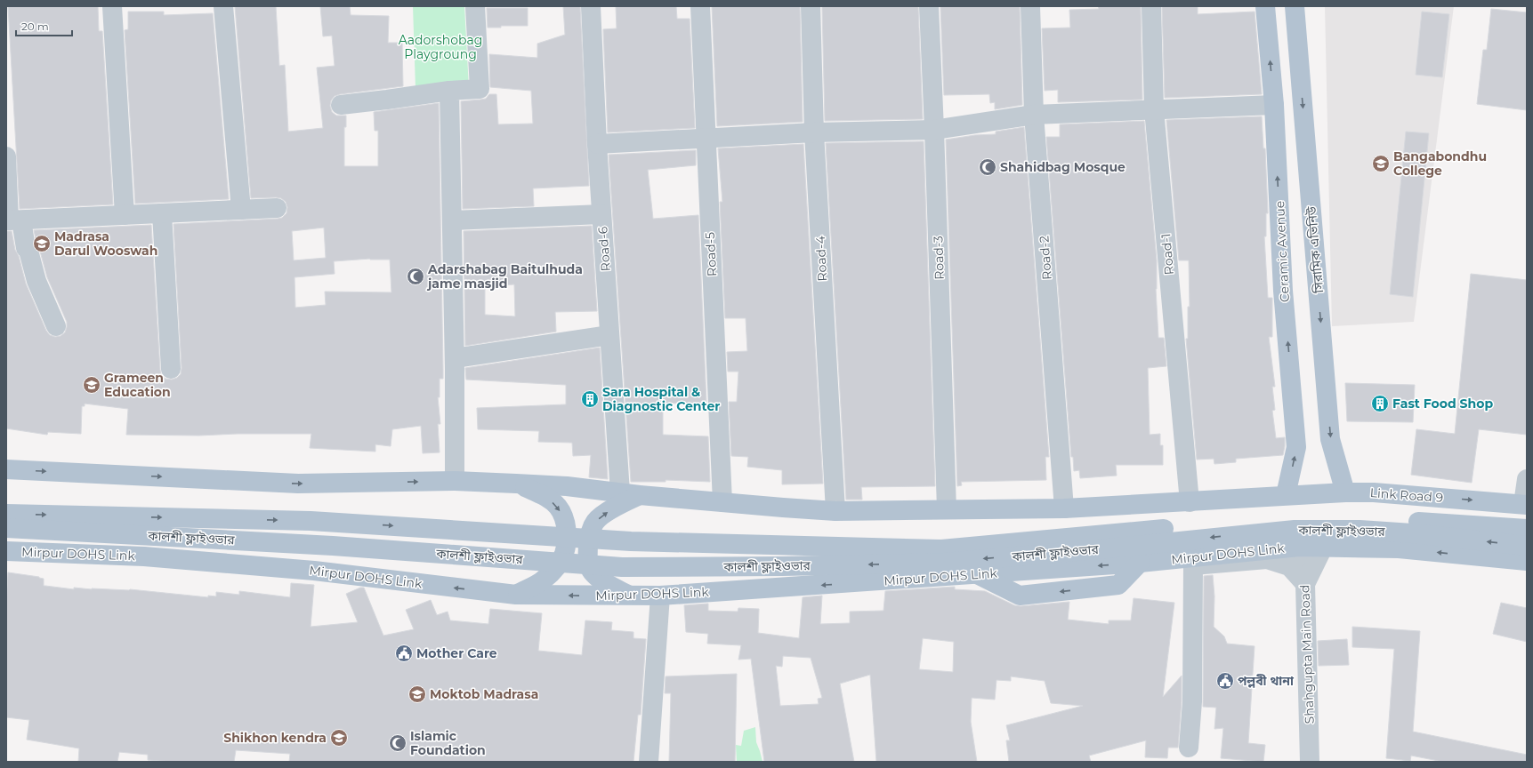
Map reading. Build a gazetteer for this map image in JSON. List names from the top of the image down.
{
  "streets": {
    "main road": [
      "সিরামিক এভিনিউ",
      "Ceramic Avenue",
      "Link Road 9",
      "কালশী ফ্লাইওভার",
      "Mirpur DOHS Link"
    ],
    "street": [
      "Road-6",
      "Road-5",
      "Road-1",
      "Road-3",
      "Road-2",
      "Road-4",
      "Shahgupta Main Road"
    ]
  },
  "crossings": [
    ["সিরামিক এভিনিউ", "Link Road 9"],
    ["Ceramic Avenue", "Link Road 9"],
    ["Mirpur DOHS Link", "Shahgupta Main Road"]
  ],
  "one_way": ["সিরামিক এভিনিউ", "Ceramic Avenue"],
  "parks": ["Aadorshobag Playgroung"],
  "places": {
    "school or university": [
      "Bangabondhu College",
      "Madrasa Darul Wooswah",
      "Grameen Education",
      "Moktob Madrasa",
      "Shikhon kendra"
    ],
    "mosque": ["Shahidbag Mosque", "Adarshabag Baitulhuda jame masjid", "Islamic Foundation"],
    "building": ["Sara Hospital & Diagnostic Center", "Fast Food Shop"],
    "public building": ["Mother Care", "পল্লবী থানা"]
  },
  "scale_bar": "20 m"
}
